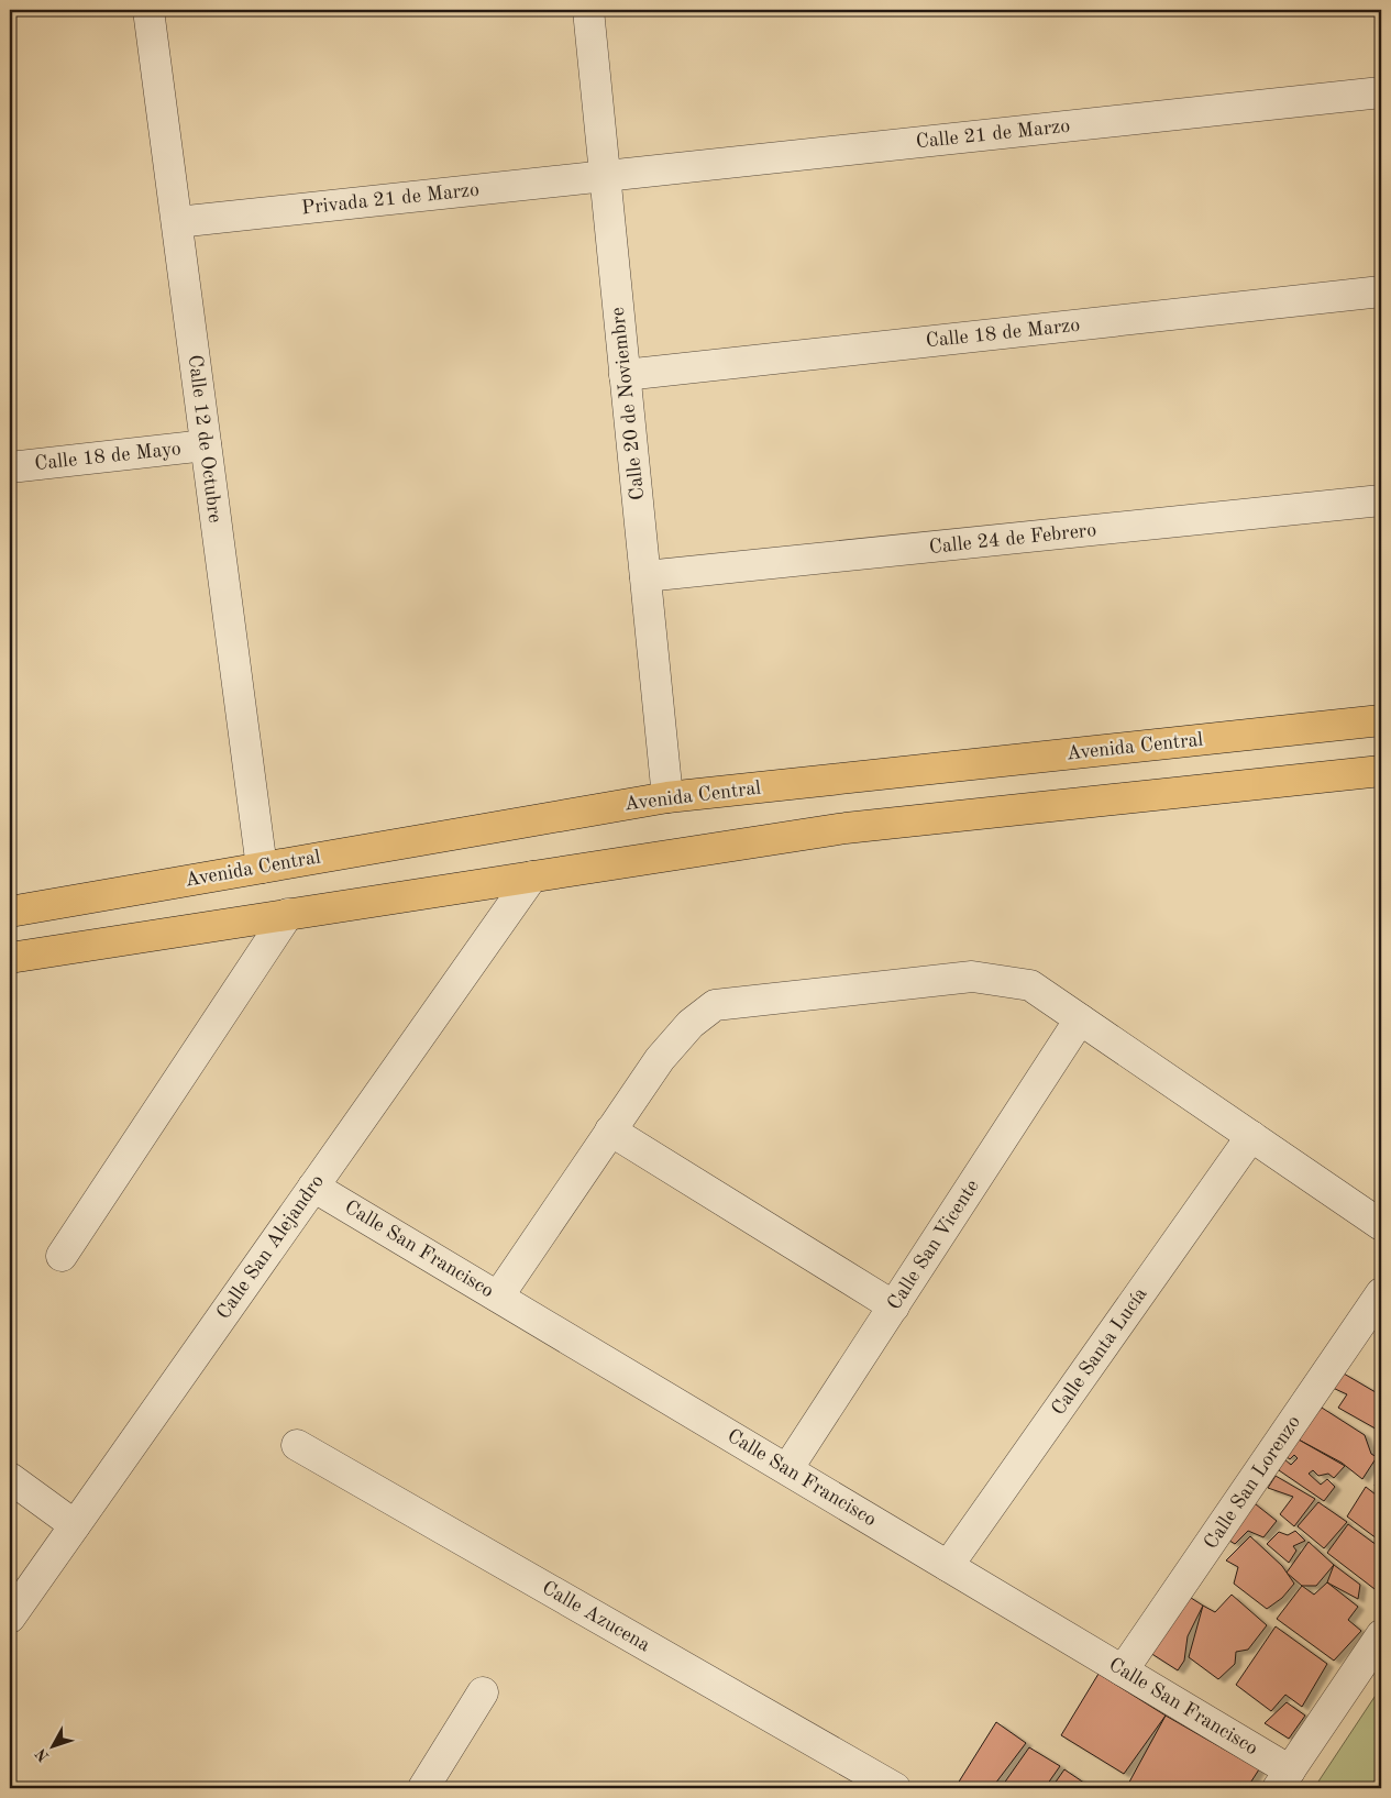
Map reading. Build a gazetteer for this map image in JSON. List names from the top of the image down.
{
  "streets": {
    "main road": ["Avenida Central"],
    "street": [
      "Calle 21 de Marzo",
      "Privada 21 de Marzo",
      "Calle 18 de Marzo",
      "Calle 20 de Noviembre",
      "Calle 12 de Octubre",
      "Calle 18 de Mayo",
      "Calle 24 de Febrero",
      "Calle San Vicente",
      "Calle San Alejandro",
      "Calle San Francisco",
      "Calle Santa Lucía",
      "Calle San Lorenzo",
      "Calle Azucena"
    ]
  },
  "crossings": [
    ["Calle 21 de Marzo", "Privada 21 de Marzo"],
    ["Calle 21 de Marzo", "Calle 20 de Noviembre"],
    ["Privada 21 de Marzo", "Calle 20 de Noviembre"],
    ["Privada 21 de Marzo", "Calle 12 de Octubre"],
    ["Calle 18 de Marzo", "Calle 20 de Noviembre"],
    ["Calle 20 de Noviembre", "Calle 24 de Febrero"],
    ["Calle 20 de Noviembre", "Avenida Central"],
    ["Calle 12 de Octubre", "Calle 18 de Mayo"],
    ["Calle 12 de Octubre", "Avenida Central"],
    ["Calle San Vicente", "Calle San Francisco"],
    ["Calle San Alejandro", "Calle San Francisco"],
    ["Calle San Francisco", "Calle Santa Lucía"],
    ["Calle San Francisco", "Calle San Lorenzo"]
  ],
  "north": "bottom left"
}
